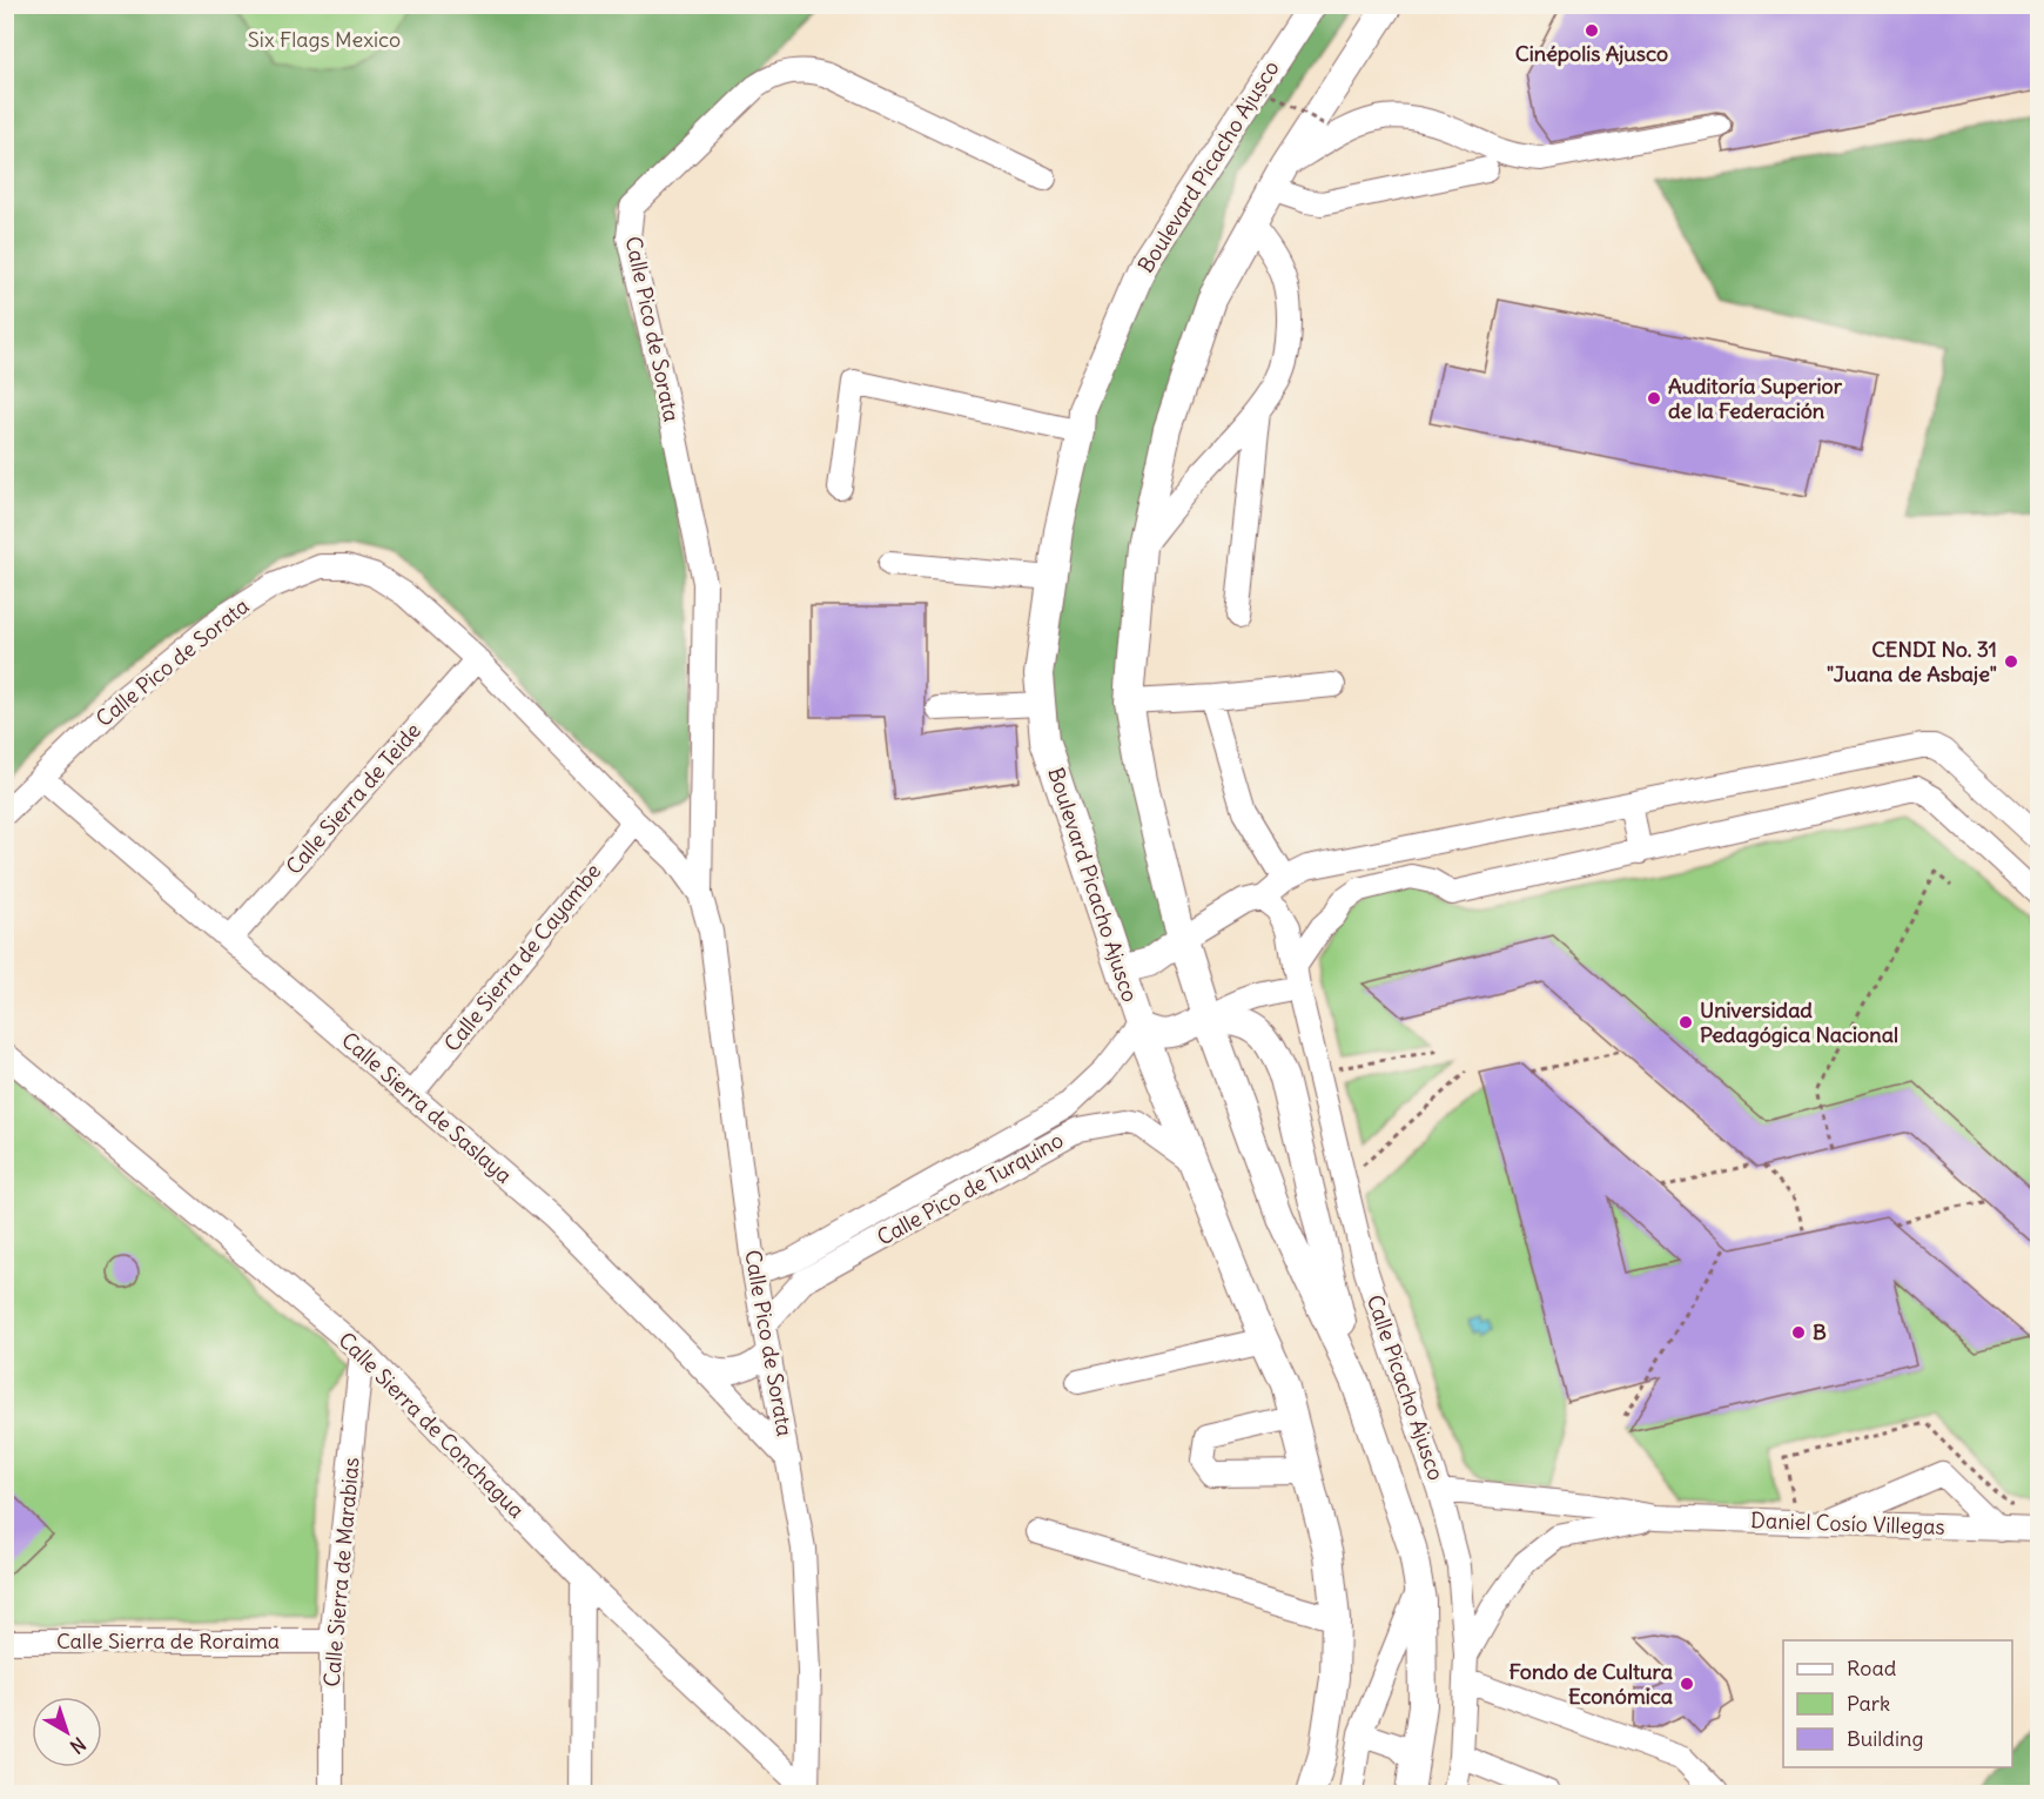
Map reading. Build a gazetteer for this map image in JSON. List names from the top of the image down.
{
  "streets": {
    "main road": ["Boulevard Picacho Ajusco"],
    "street": [
      "Calle Pico de Sorata",
      "Calle Sierra de Teide",
      "Calle Sierra de Cayambe",
      "Calle Sierra de Saslaya",
      "Calle Pico de Turquino",
      "Calle Picacho Ajusco",
      "Calle Sierra de Conchagua",
      "Daniel Cosío Villegas",
      "Calle Sierra de Marabias",
      "Calle Sierra de Roraima"
    ]
  },
  "crossings": [
    ["Boulevard Picacho Ajusco", "Calle Pico de Turquino"],
    ["Calle Pico de Sorata", "Calle Sierra de Teide"],
    ["Calle Pico de Sorata", "Calle Sierra de Cayambe"],
    ["Calle Pico de Sorata", "Calle Sierra de Saslaya"],
    ["Calle Pico de Sorata", "Calle Pico de Turquino"],
    ["Calle Pico de Sorata", "Calle Sierra de Conchagua"],
    ["Calle Sierra de Teide", "Calle Sierra de Saslaya"],
    ["Calle Sierra de Cayambe", "Calle Sierra de Saslaya"],
    ["Calle Picacho Ajusco", "Daniel Cosío Villegas"],
    ["Calle Sierra de Conchagua", "Calle Sierra de Marabias"],
    ["Calle Sierra de Marabias", "Calle Sierra de Roraima"]
  ],
  "parks": ["Six Flags Mexico"],
  "places": [
    "Cinépolis Ajusco",
    "Auditoría Superior de la Federación",
    "CENDI No. 31 \"Juana de Asbaje\"",
    "Universidad Pedagógica Nacional",
    "B",
    "Fondo de Cultura Económica"
  ],
  "legend": ["Road", "Park", "Building"],
  "north": "bottom right"
}
